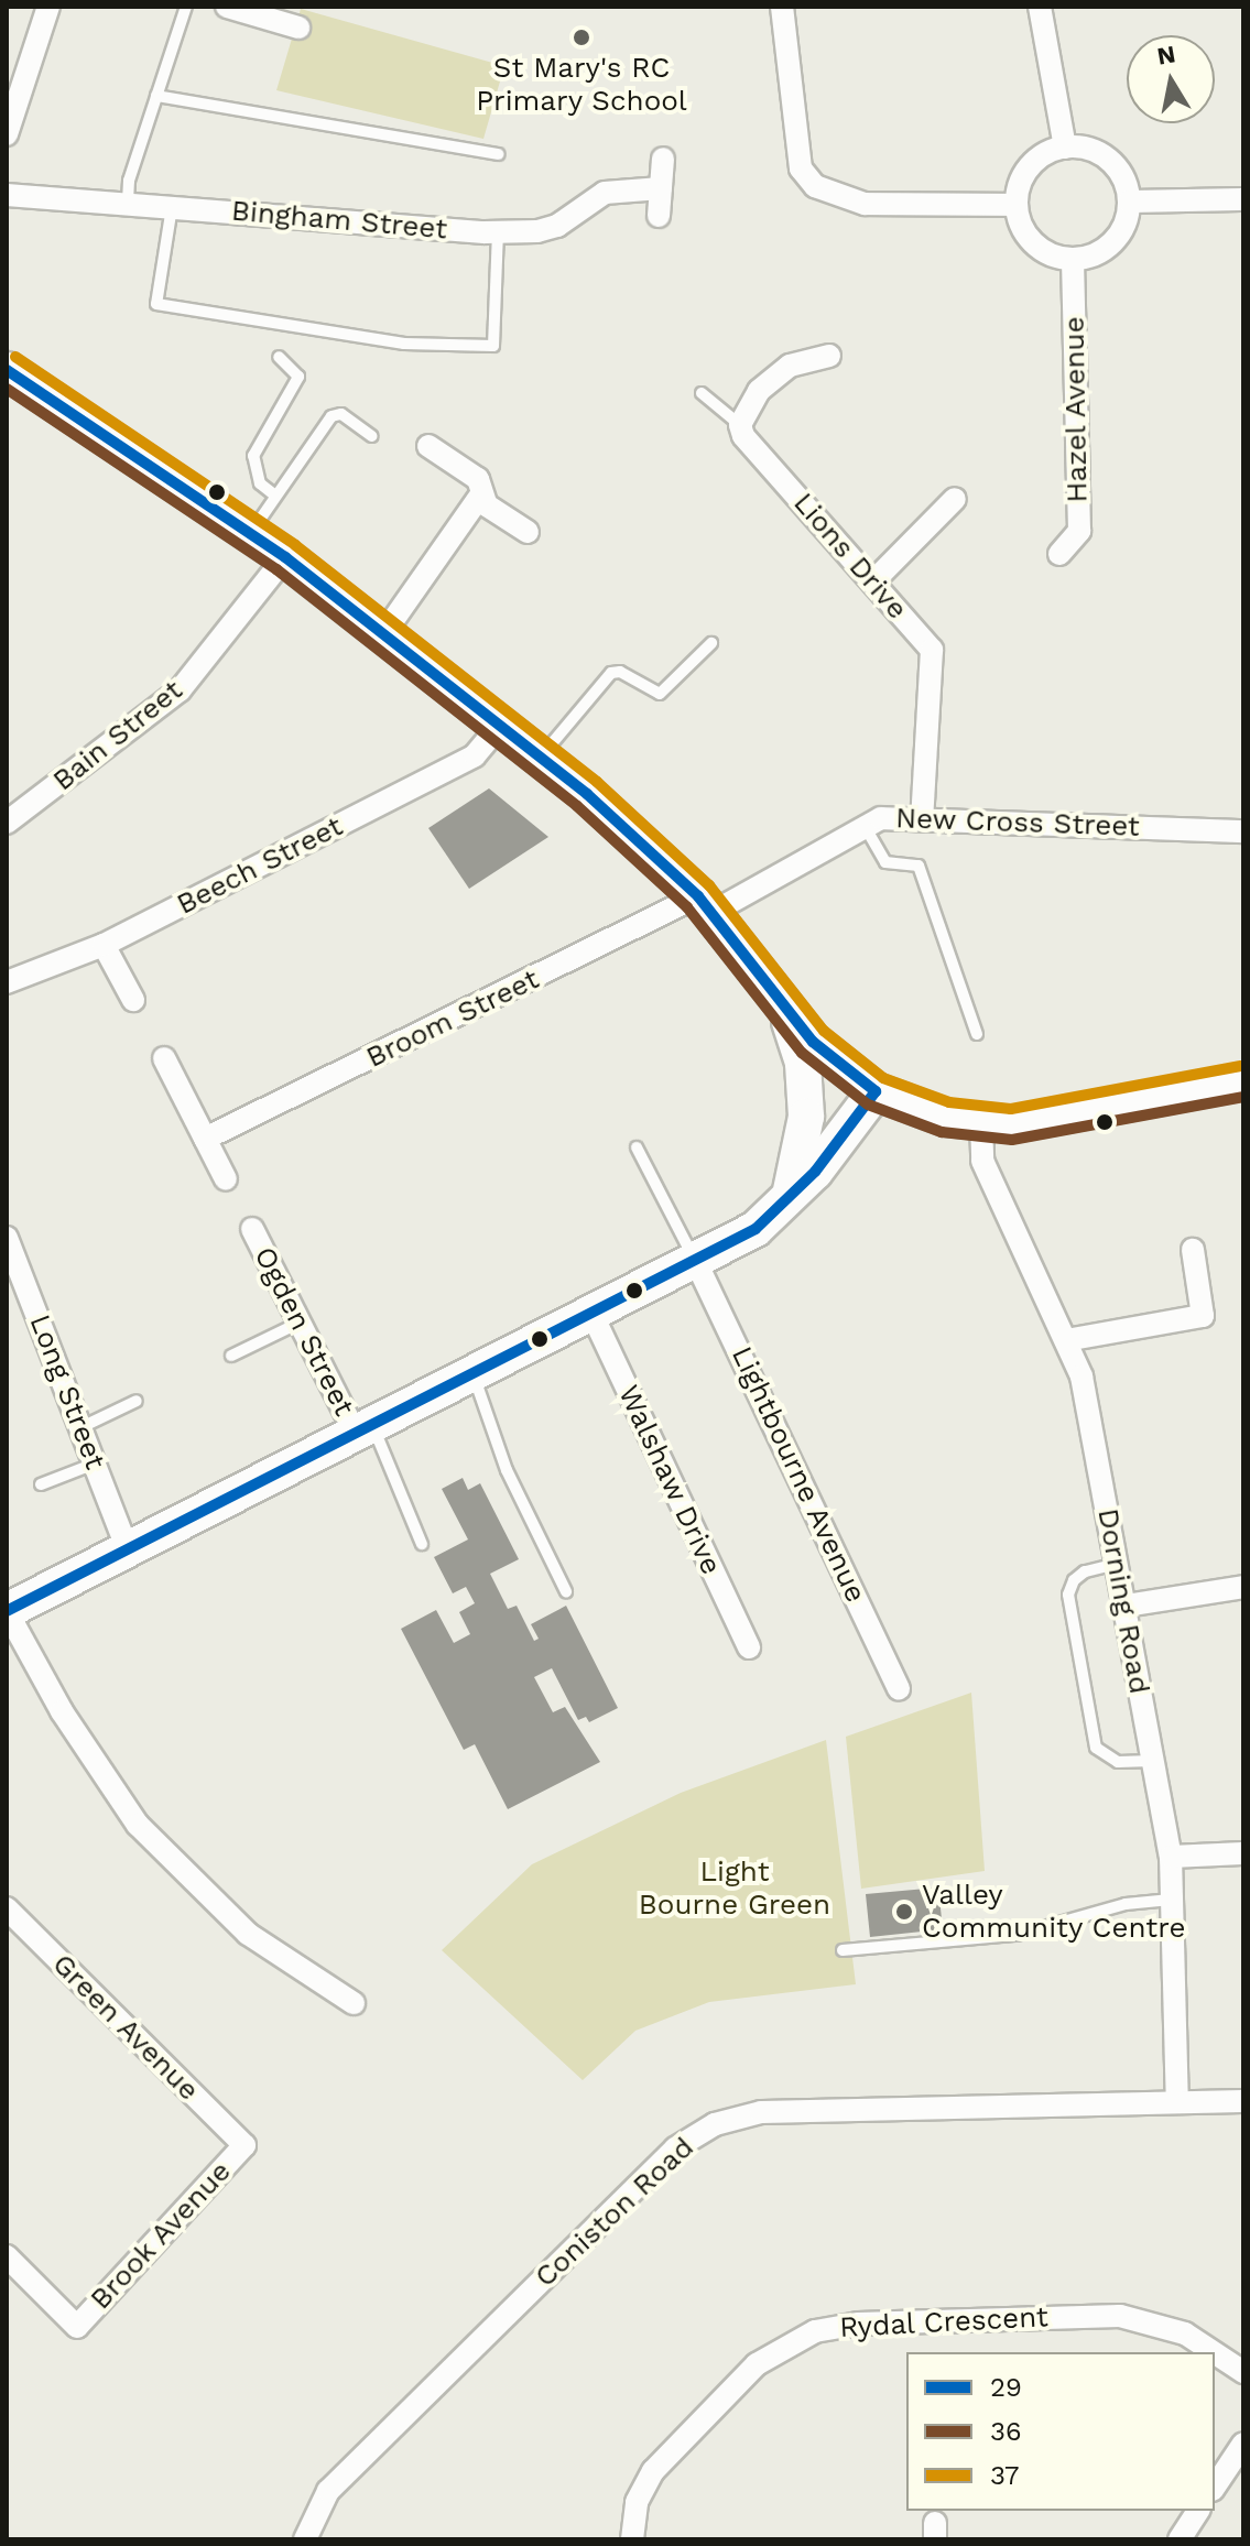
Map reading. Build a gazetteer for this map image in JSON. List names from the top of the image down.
{
  "streets": {
    "street": [
      "Bingham Street",
      "Hazel Avenue",
      "Lions Drive",
      "Bain Street",
      "New Cross Street",
      "Beech Street",
      "Broom Street",
      "Ogden Street",
      "Long Street",
      "Lightbourne Avenue",
      "Walshaw Drive",
      "Dorning Road",
      "Green Avenue",
      "Coniston Road",
      "Brook Avenue",
      "Rydal Crescent"
    ]
  },
  "crossings": [
    ["Lions Drive", "New Cross Street"],
    ["New Cross Street", "Broom Street"],
    ["Dorning Road", "Coniston Road"],
    ["Green Avenue", "Brook Avenue"]
  ],
  "parks": ["Light Bourne Green"],
  "places": ["St Mary's RC Primary School", "Valley Community Centre"],
  "lines": ["transit line 37", "transit line 29", "transit line 36"],
  "legend": ["29", "36", "37"],
  "north": "top"
}
